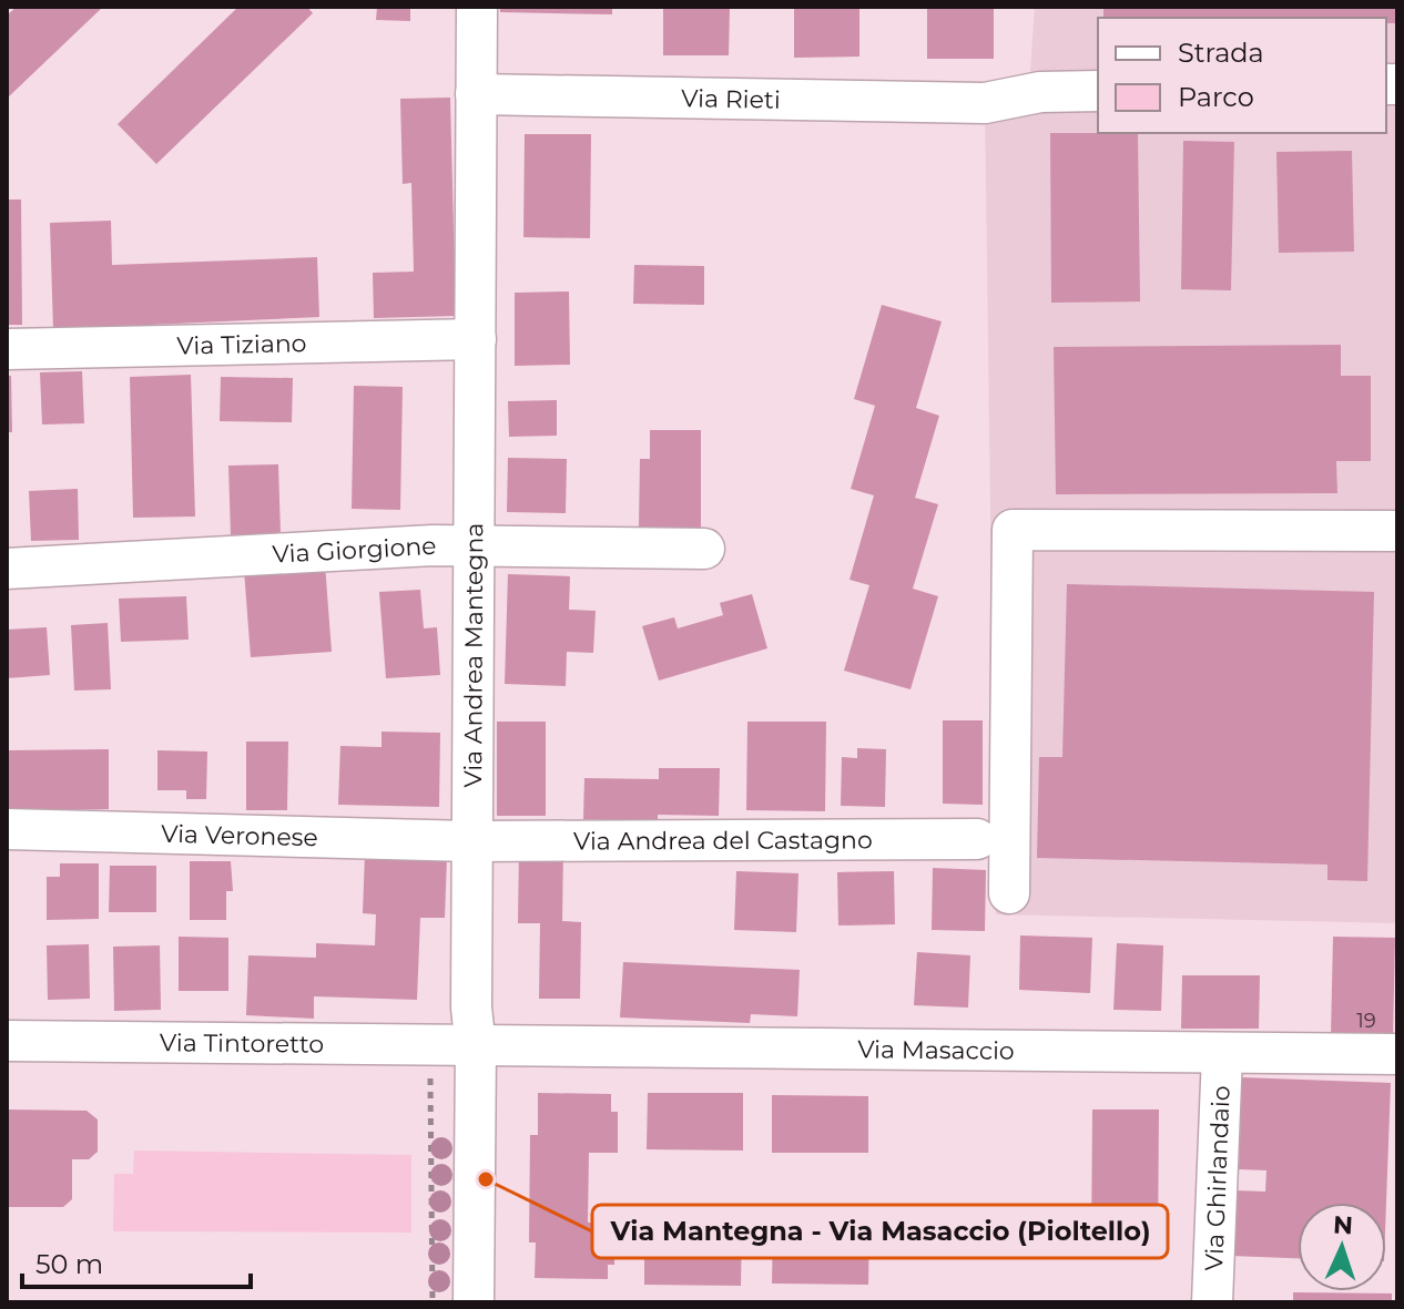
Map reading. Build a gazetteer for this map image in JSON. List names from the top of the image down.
{
  "streets": {
    "street": [
      "Via Rieti",
      "Via Tiziano",
      "Via Giorgione",
      "Via Andrea Mantegna",
      "Via Veronese",
      "Via Andrea del Castagno",
      "Via Tintoretto",
      "Via Masaccio",
      "Via Ghirlandaio"
    ]
  },
  "crossings": [
    ["Via Rieti", "Via Andrea Mantegna"],
    ["Via Tiziano", "Via Andrea Mantegna"],
    ["Via Giorgione", "Via Andrea Mantegna"],
    ["Via Andrea Mantegna", "Via Veronese"],
    ["Via Andrea Mantegna", "Via Andrea del Castagno"],
    ["Via Andrea Mantegna", "Via Tintoretto"],
    ["Via Andrea Mantegna", "Via Masaccio"],
    ["Via Veronese", "Via Andrea del Castagno"],
    ["Via Tintoretto", "Via Masaccio"],
    ["Via Masaccio", "Via Ghirlandaio"]
  ],
  "places": ["Via Mantegna - Via Masaccio (Pioltello)"],
  "house_numbers": ["19"],
  "legend": ["Strada", "Parco"],
  "scale_bar": "50 m",
  "north": "top"
}
